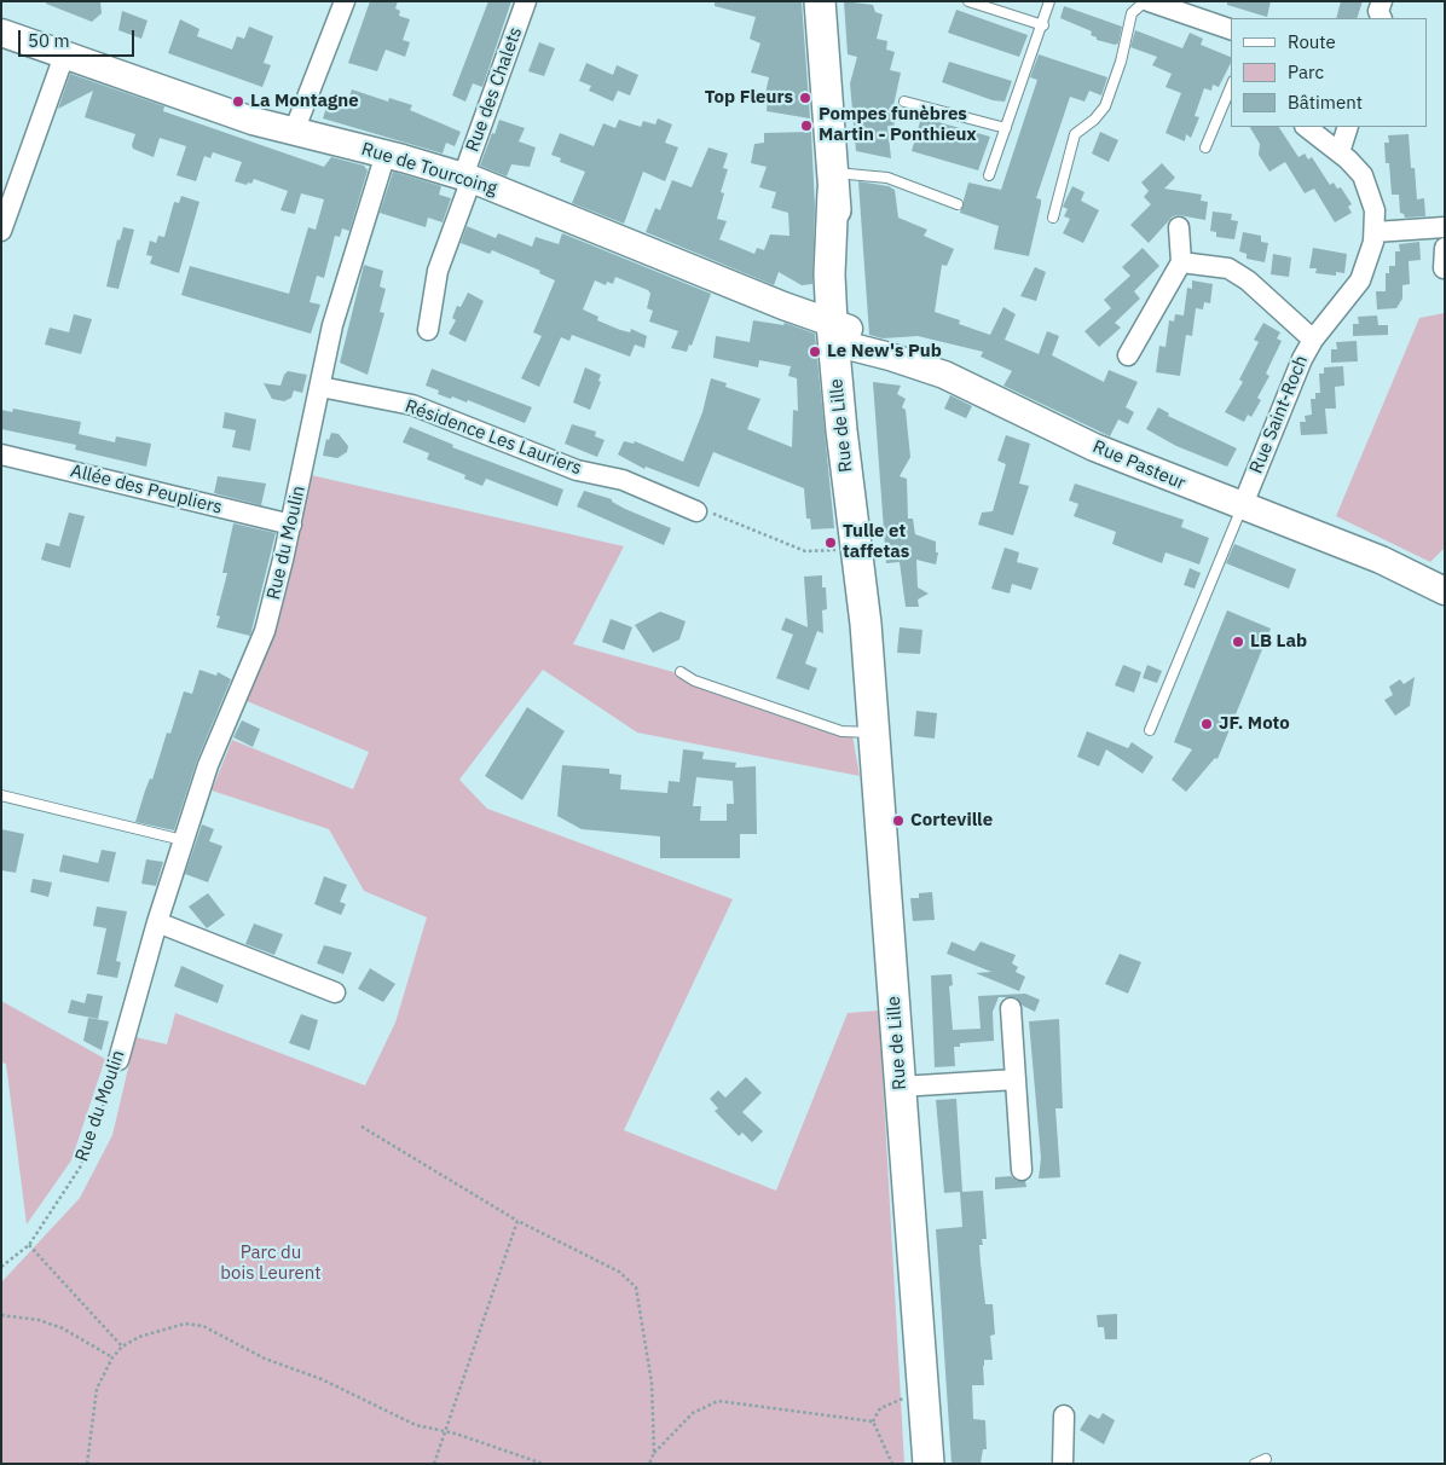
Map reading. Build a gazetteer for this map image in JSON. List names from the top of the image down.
{
  "streets": {
    "main road": ["Rue de Tourcoing", "Rue de Lille", "Rue Pasteur"],
    "street": [
      "Rue des Chalets",
      "Rue Saint-Roch",
      "Résidence Les Lauriers",
      "Allée des Peupliers",
      "Rue du Moulin"
    ]
  },
  "crossings": [
    ["Rue des Chalets", "Rue de Tourcoing"],
    ["Rue de Tourcoing", "Rue de Lille"],
    ["Rue de Tourcoing", "Rue Pasteur"],
    ["Rue de Tourcoing", "Rue du Moulin"],
    ["Rue Saint-Roch", "Rue Pasteur"],
    ["Rue de Lille", "Rue Pasteur"],
    ["Résidence Les Lauriers", "Rue du Moulin"],
    ["Allée des Peupliers", "Rue du Moulin"]
  ],
  "parks": ["Parc du bois Leurent"],
  "places": [
    "Top Fleurs",
    "La Montagne",
    "Pompes funèbres Martin - Ponthieux",
    "Le New's Pub",
    "Tulle et taffetas",
    "LB Lab",
    "JF. Moto",
    "Corteville"
  ],
  "legend": ["Route", "Parc", "Bâtiment"],
  "scale_bar": "50 m"
}
